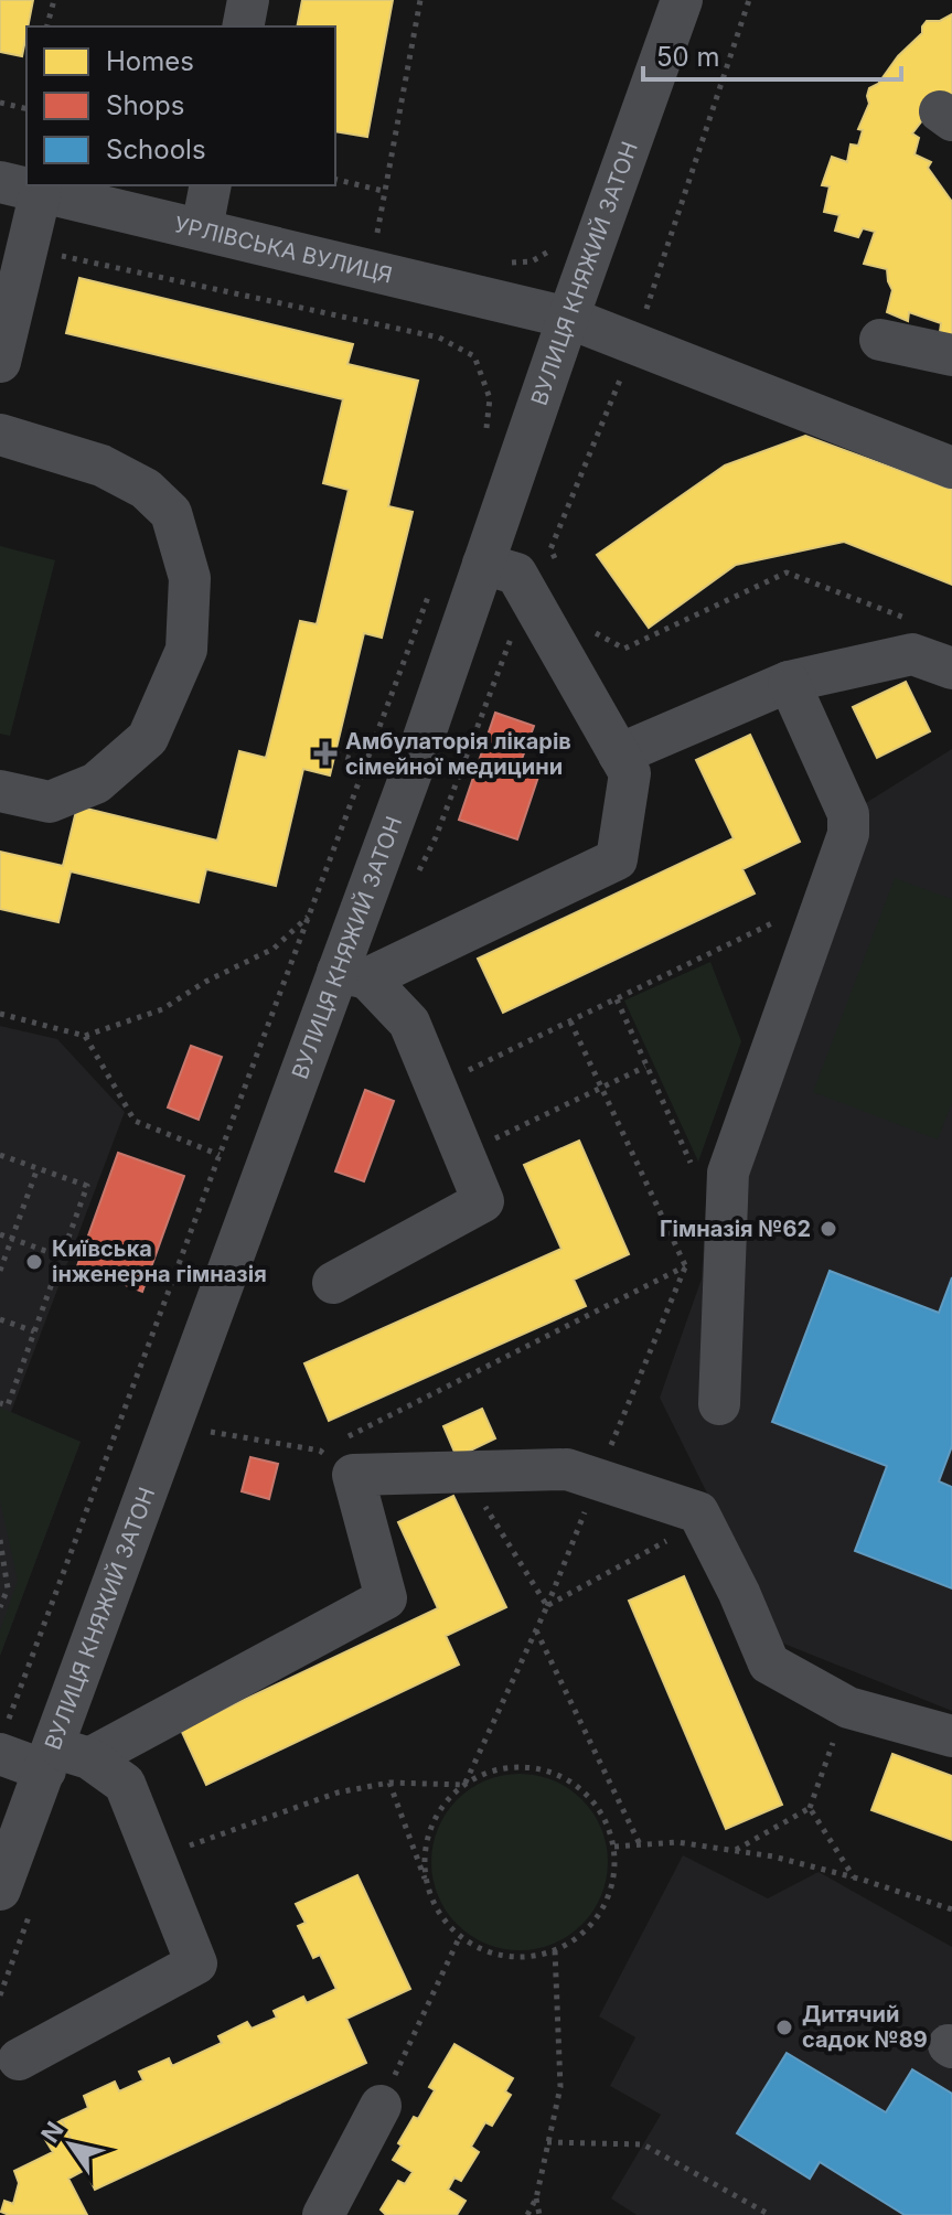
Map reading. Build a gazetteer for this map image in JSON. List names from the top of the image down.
{
  "streets": {
    "street": ["УРЛІВСЬКА ВУЛИЦЯ", "ВУЛИЦЯ КНЯЖИЙ ЗАТОН"]
  },
  "crossings": [
    ["УРЛІВСЬКА ВУЛИЦЯ", "ВУЛИЦЯ КНЯЖИЙ ЗАТОН"]
  ],
  "places": {
    "health": ["Амбулаторія лікарів сімейної медицини"],
    "other": ["Гімназія №62", "Київська інженерна гімназія", "Дитячий садок №89"]
  },
  "legend": ["Homes", "Shops", "Schools"],
  "scale_bar": "50 m",
  "north": "top left"
}
